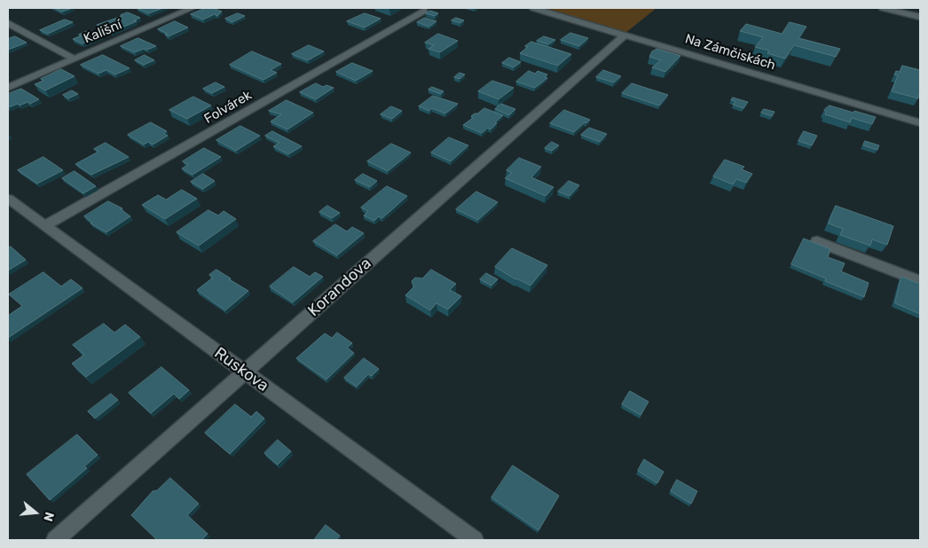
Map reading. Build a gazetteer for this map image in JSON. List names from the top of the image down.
{
  "streets": {
    "street": [
      "Kališní",
      "Na Zámčiskách",
      "Folvárek",
      "Korandova",
      "Ruskova"
    ]
  },
  "crossings": [
    ["Na Zámčiskách", "Korandova"],
    ["Folvárek", "Ruskova"],
    ["Korandova", "Ruskova"]
  ],
  "north": "right"
}
